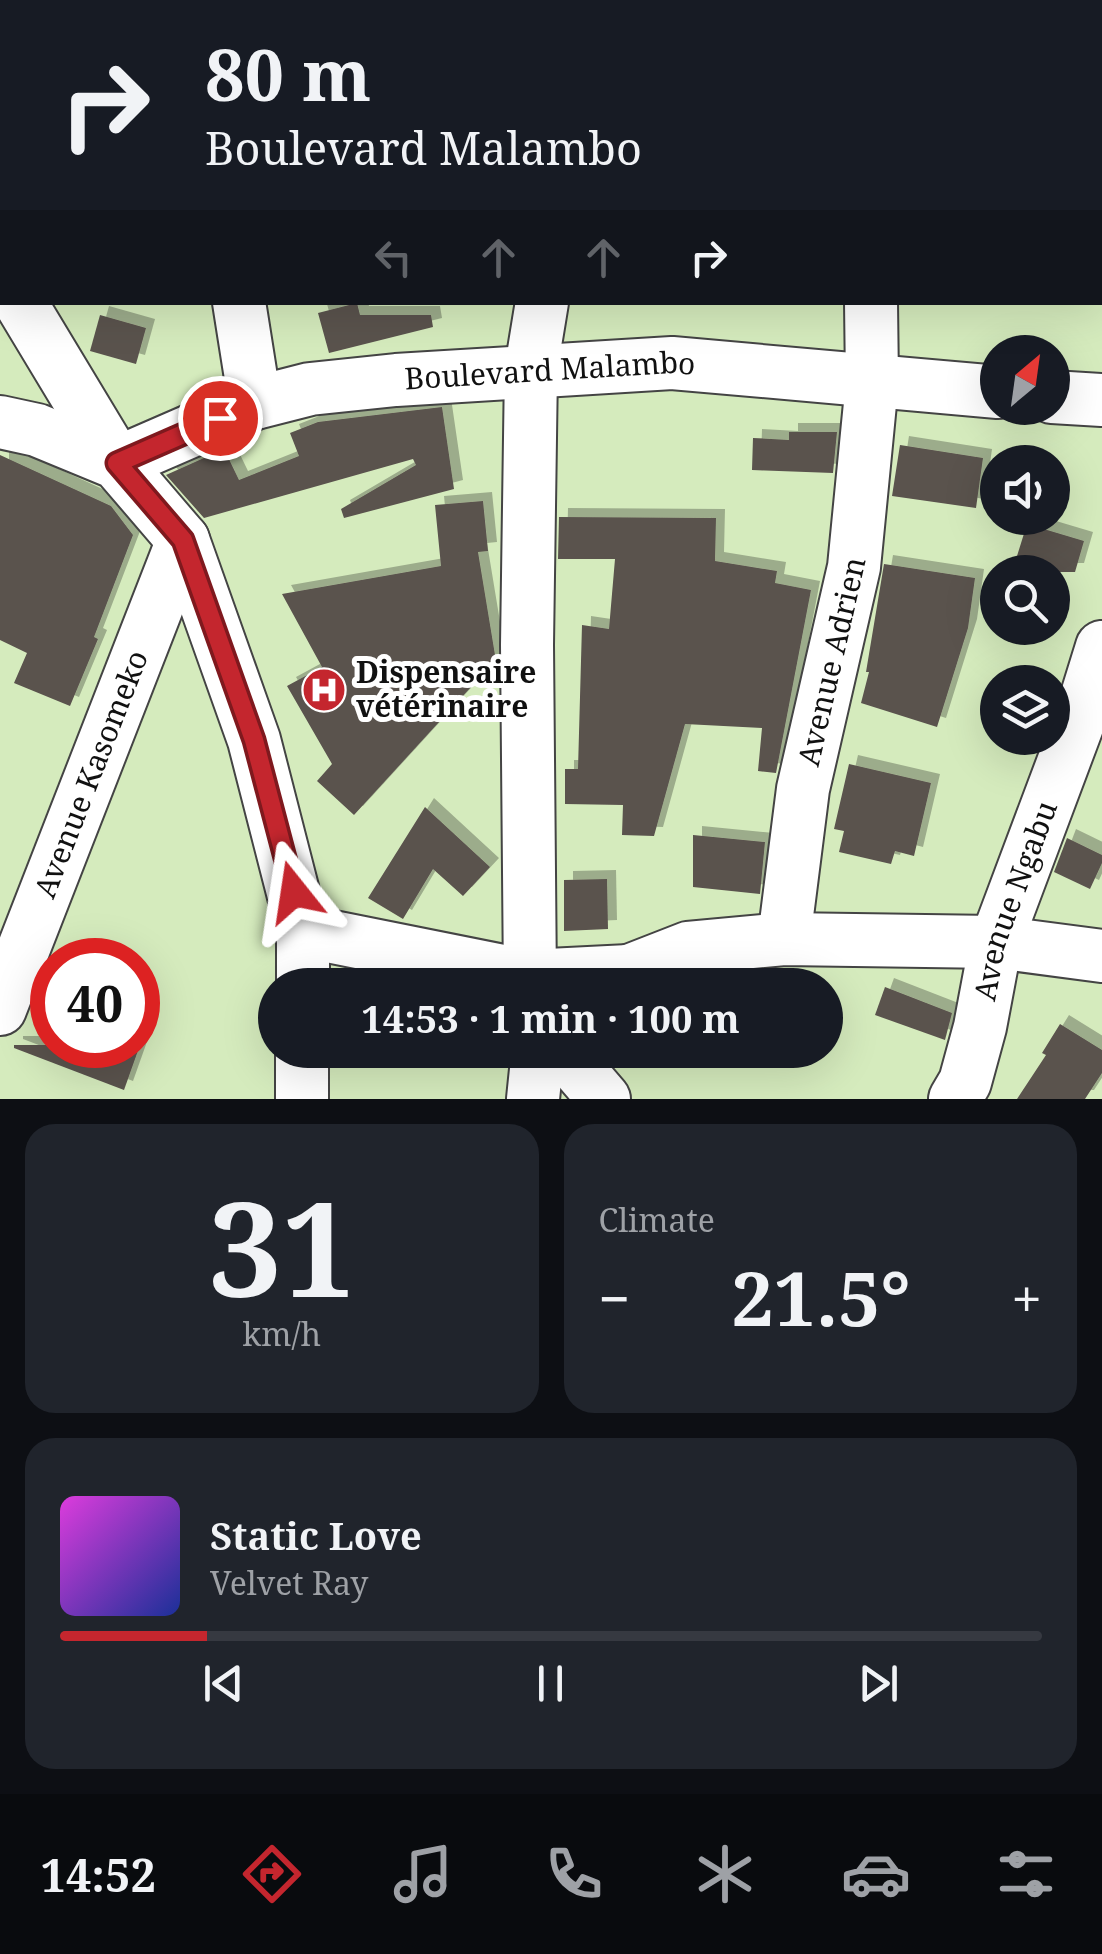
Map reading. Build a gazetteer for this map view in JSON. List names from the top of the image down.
{
  "streets": {
    "street": [
      "Boulevard Malambo",
      "Avenue Adrien",
      "Avenue Kasomeko",
      "Avenue Ngabu"
    ]
  },
  "crossings": [
    ["Boulevard Malambo", "Avenue Adrien"]
  ],
  "places": {
    "hospital": ["Dispensaire vétérinaire"]
  },
  "north": "top right",
  "page": {
    "turn": ["80 m", "Boulevard Malambo"],
    "limit": "40",
    "trip": "14:53 · 1 min · 100 m",
    "tile": [
      ["31", "km/h"],
      "Climate"
    ],
    "heat": ["−", "21.5°", "+"],
    "song": ["Static Love", "Velvet Ray"],
    "tabs": "14:52"
  }
}
